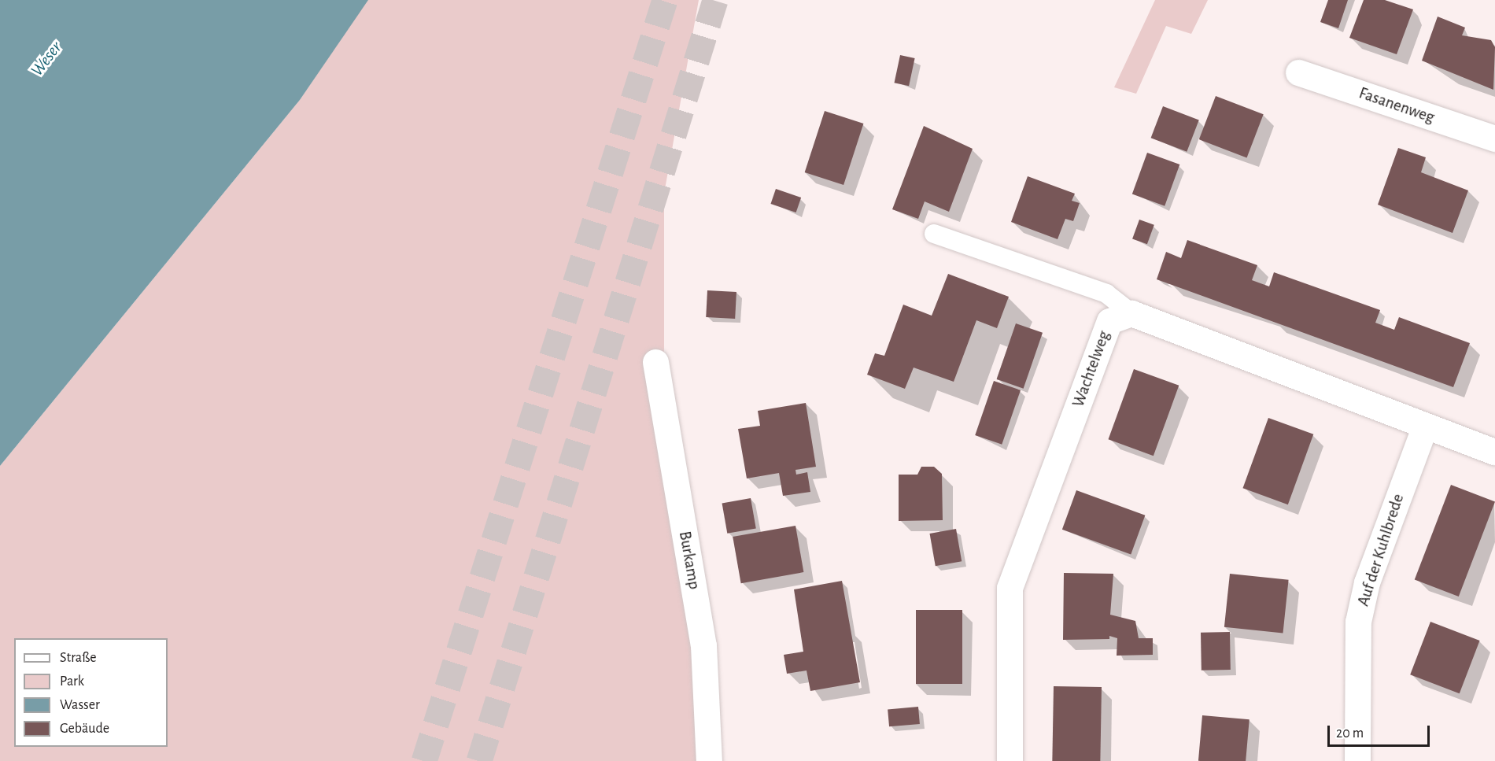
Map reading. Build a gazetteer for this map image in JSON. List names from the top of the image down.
{
  "streets": {
    "street": [
      "Fasanenweg",
      "Wachtelweg",
      "Auf der Kuhlbrede",
      "Burkamp"
    ]
  },
  "water": ["Weser"],
  "legend": [
    "Straße",
    "Park",
    "Wasser",
    "Gebäude"
  ],
  "scale_bar": "20 m"
}
